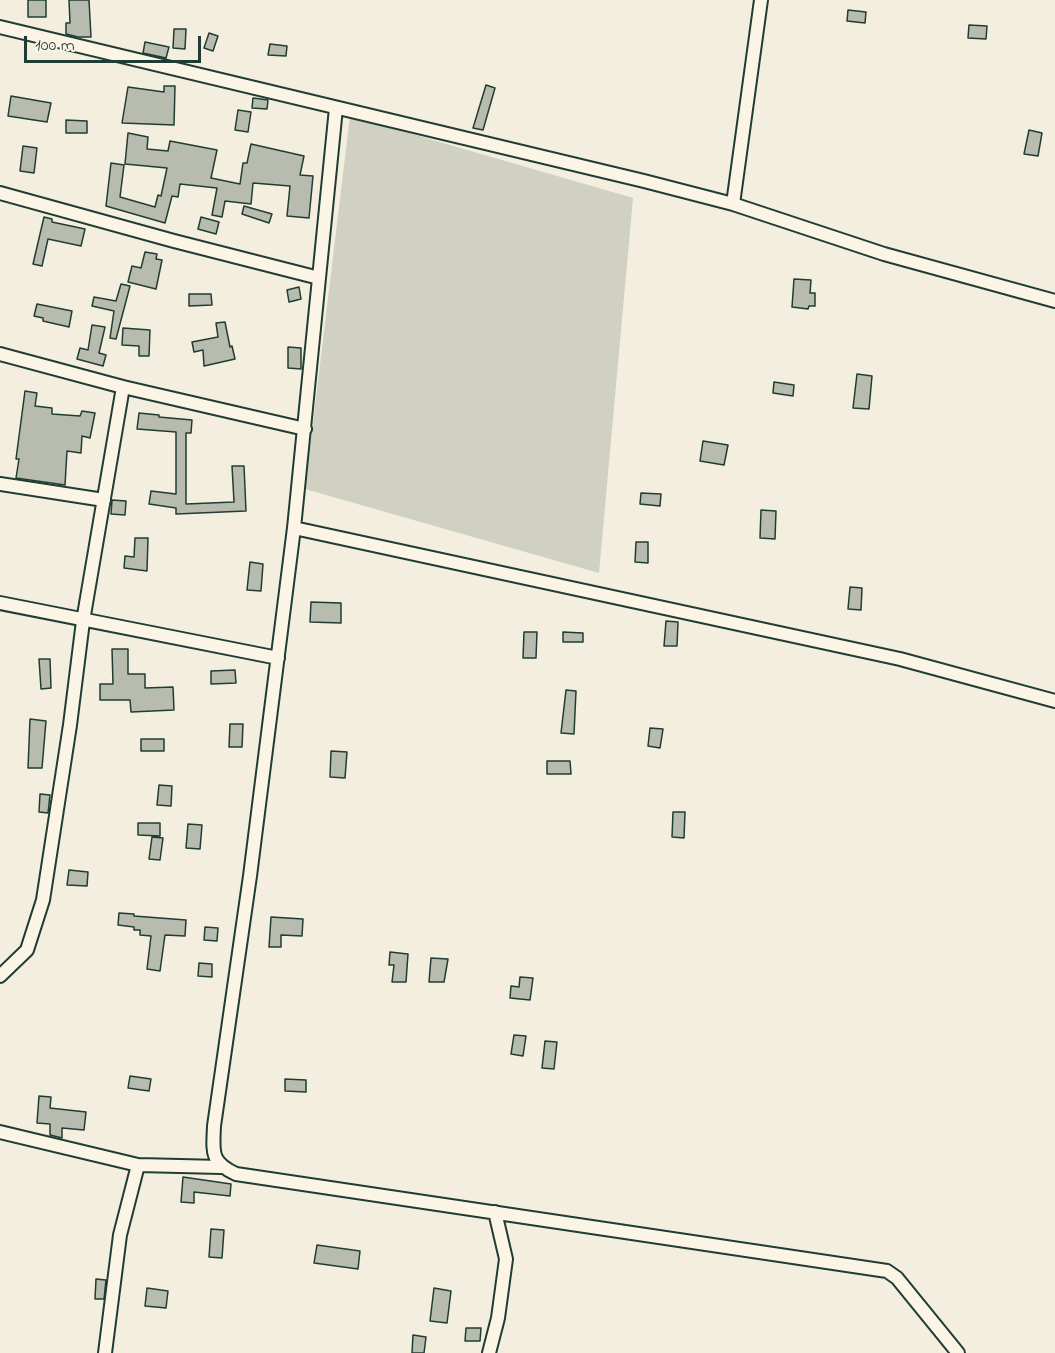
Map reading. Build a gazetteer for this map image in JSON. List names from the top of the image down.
{
  "scale_bar": "100 m"
}
